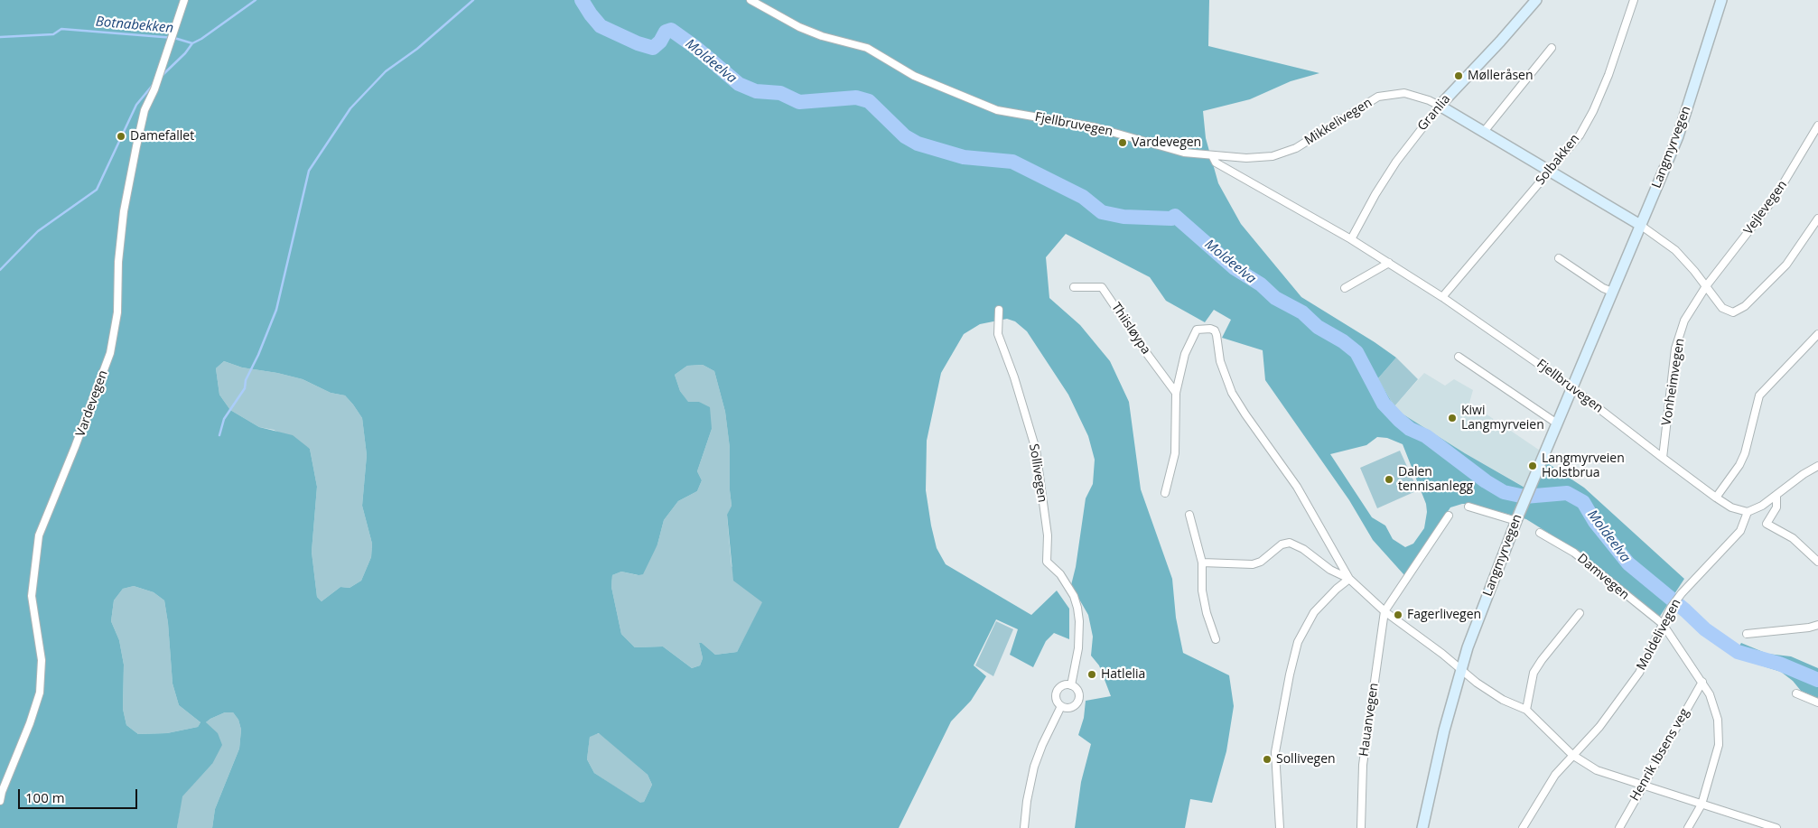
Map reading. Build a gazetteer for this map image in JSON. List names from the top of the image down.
{
  "streets": {
    "main road": ["Granlia", "Mikkelivegen", "Langmyrvegen"],
    "street": [
      "Fjellbruvegen",
      "Solbakken",
      "Vejlevegen",
      "Thiisløypa",
      "Vonheimvegen",
      "Vardevegen",
      "Sollivegen",
      "Damvegen",
      "Moldelivegen",
      "Hauanvegen",
      "Henrik Ibsens veg"
    ]
  },
  "crossings": [
    ["Granlia", "Mikkelivegen"],
    ["Granlia", "Fjellbruvegen"],
    ["Mikkelivegen", "Fjellbruvegen"],
    ["Mikkelivegen", "Langmyrvegen"],
    ["Mikkelivegen", "Solbakken"],
    ["Mikkelivegen", "Vejlevegen"],
    ["Mikkelivegen", "Vonheimvegen"],
    ["Fjellbruvegen", "Langmyrvegen"],
    ["Fjellbruvegen", "Solbakken"],
    ["Fjellbruvegen", "Vonheimvegen"],
    ["Fjellbruvegen", "Moldelivegen"],
    ["Vejlevegen", "Vonheimvegen"],
    ["Damvegen", "Moldelivegen"],
    ["Damvegen", "Henrik Ibsens veg"]
  ],
  "water": ["Botnabekken", "Moldeelva"],
  "places": [
    "Mølleråsen",
    "Damefallet",
    "Vardevegen",
    "Kiwi Langmyrveien",
    "Langmyrveien Holstbrua",
    "Dalen tennisanlegg",
    "Fagerlivegen",
    "Hatlelia",
    "Sollivegen"
  ],
  "scale_bar": "100 m"
}
